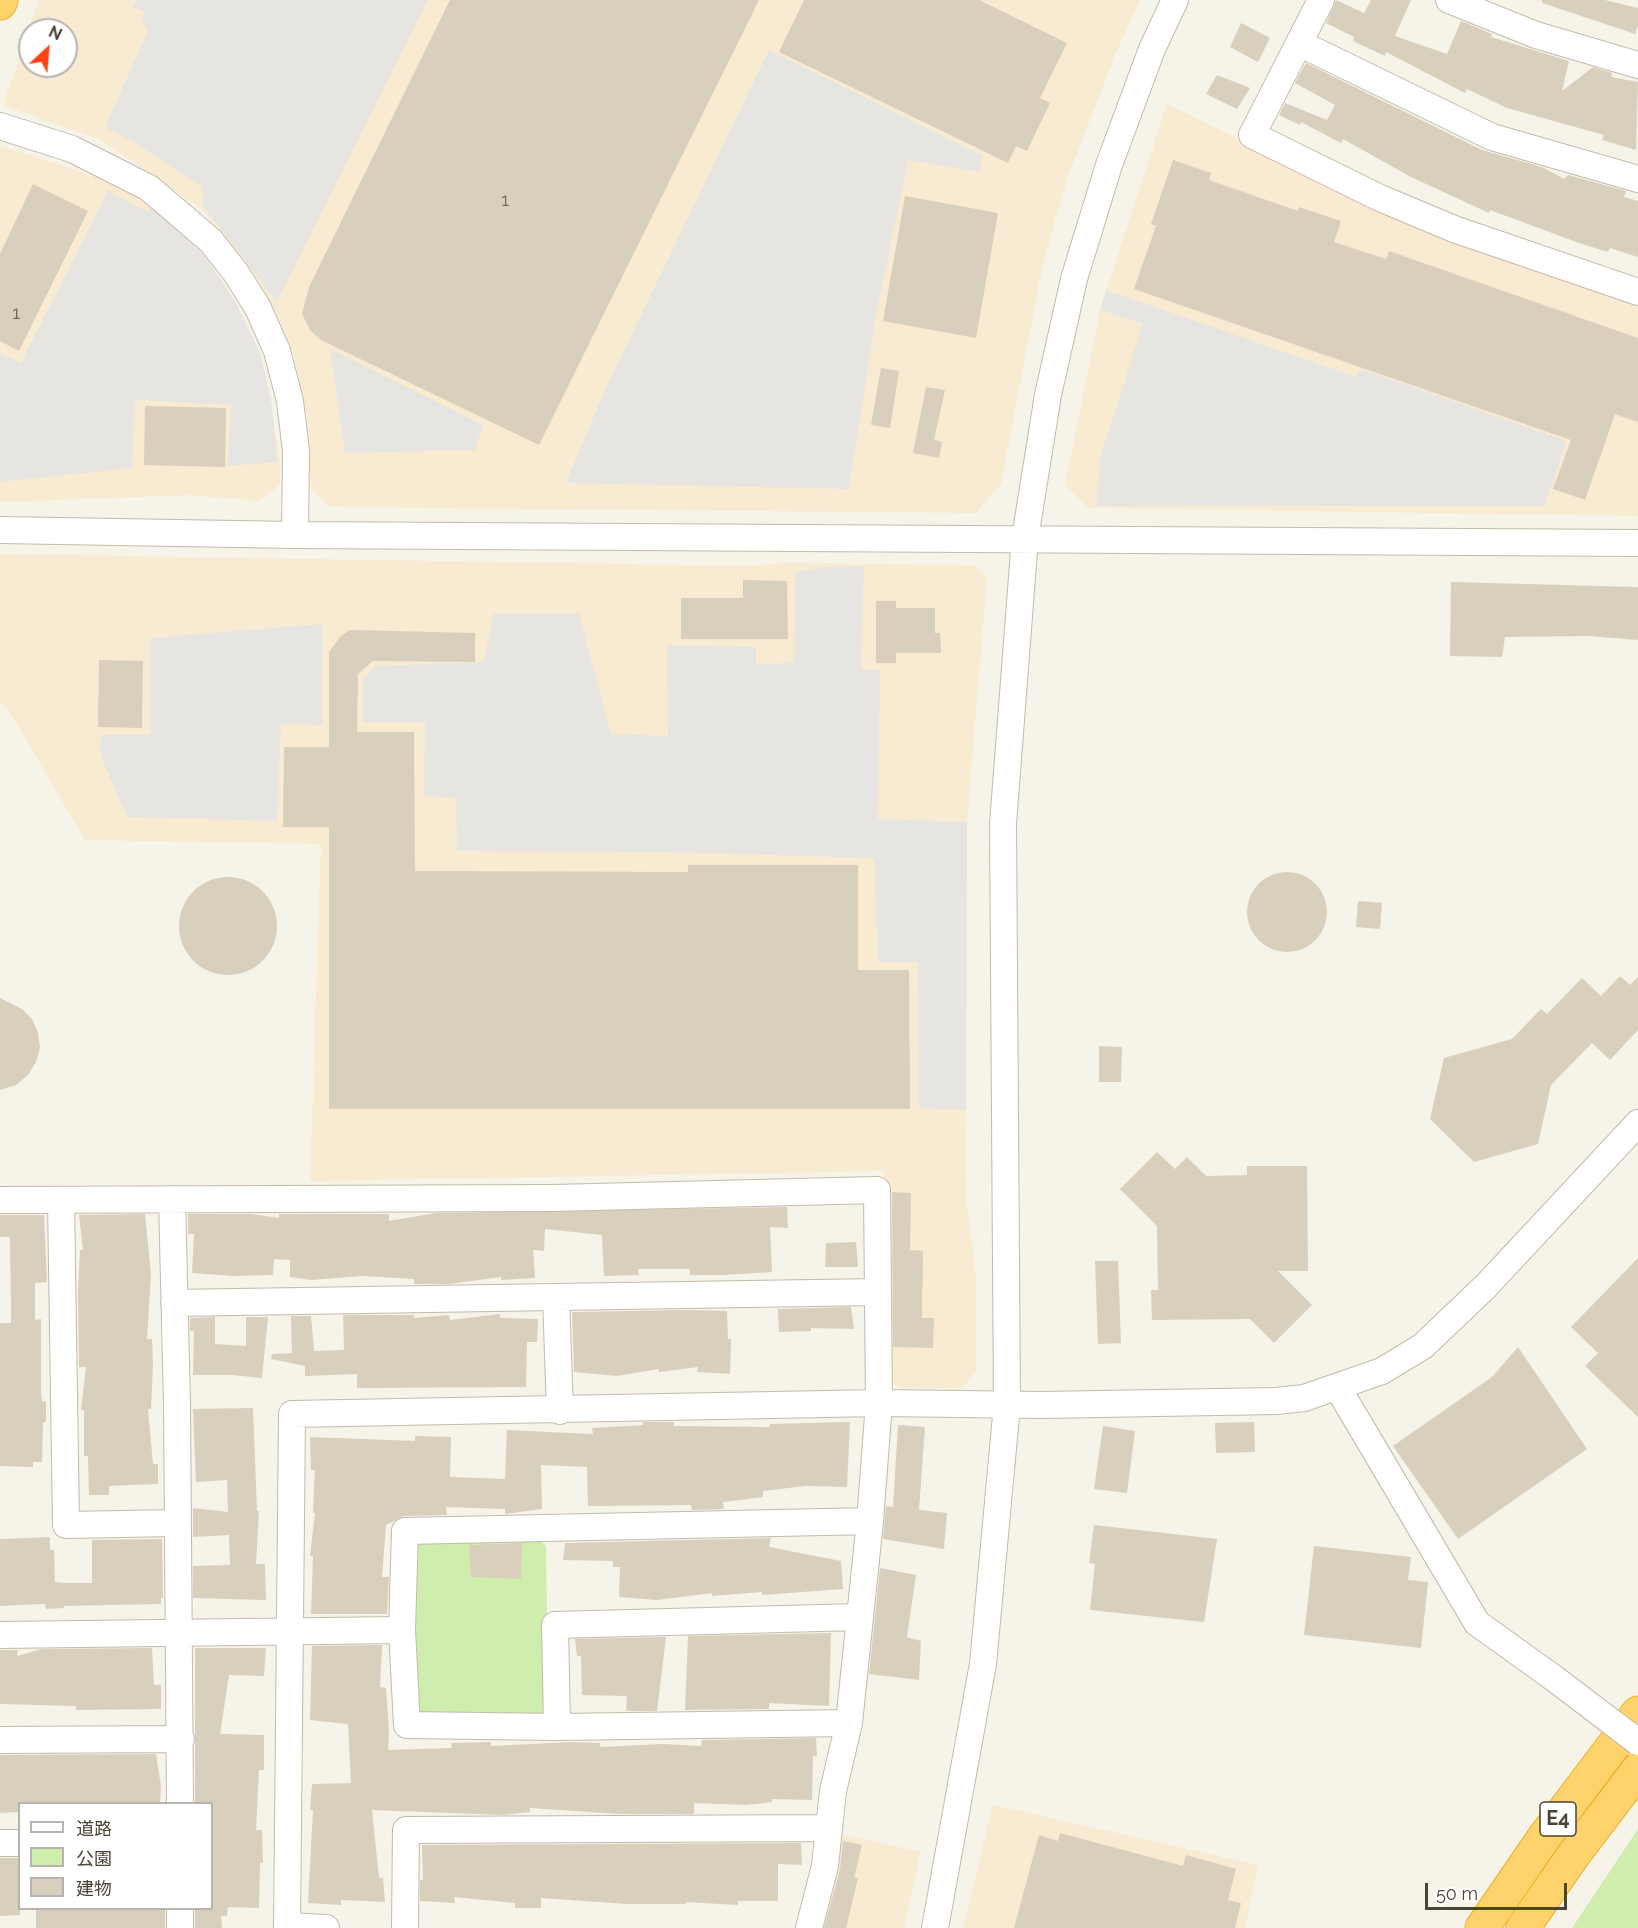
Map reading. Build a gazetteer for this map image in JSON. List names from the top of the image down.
{
  "streets": {
    "highway": ["E4"]
  },
  "house_numbers": ["1", "1"],
  "legend": ["道路", "公園", "建物"],
  "scale_bar": "50 m",
  "north": "top right"
}
